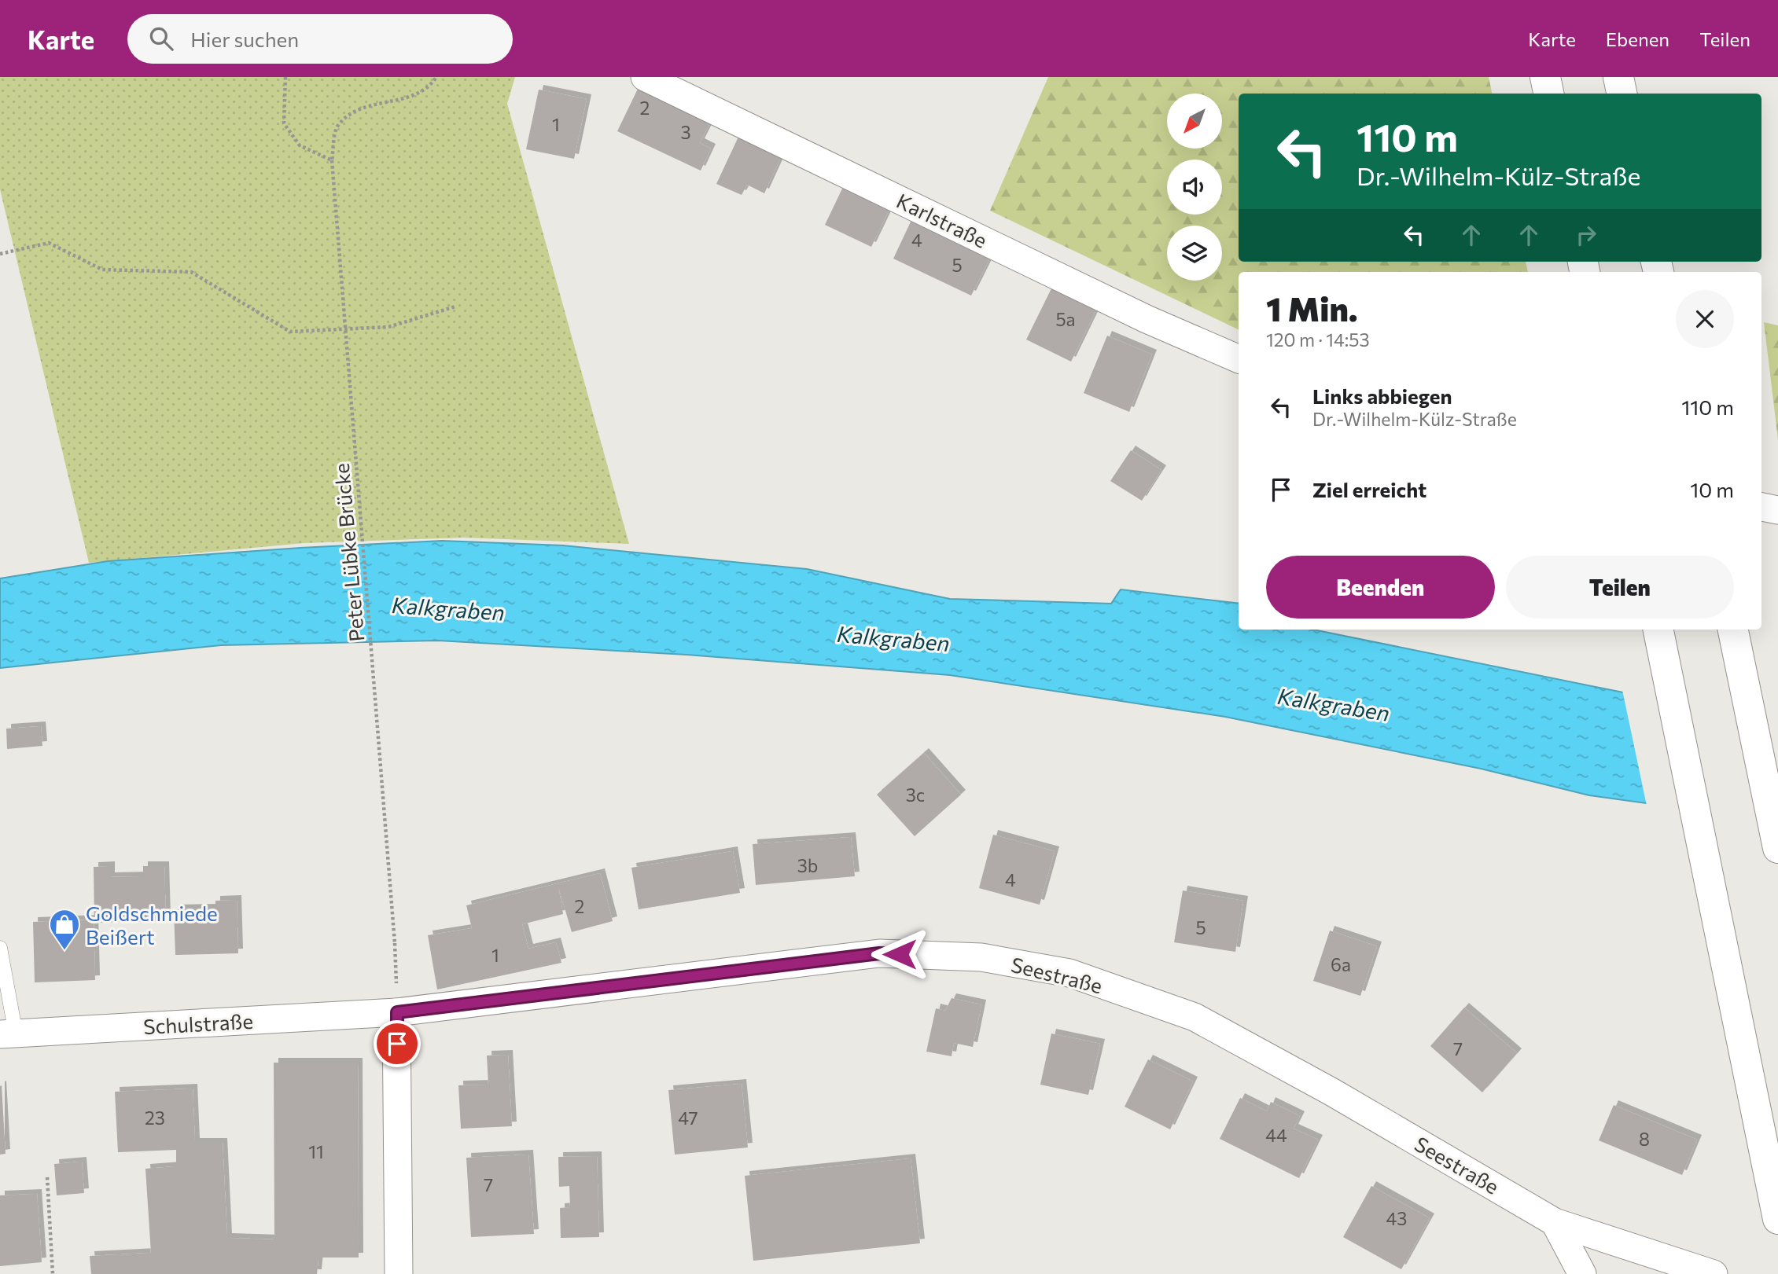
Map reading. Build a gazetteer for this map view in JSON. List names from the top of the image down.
{
  "streets": {
    "street": ["Karlstraße", "Seestraße", "Schulstraße"],
    "path": ["Peter Lübke Brücke"]
  },
  "crossings": [
    ["Peter Lübke Brücke", "Seestraße"],
    ["Peter Lübke Brücke", "Schulstraße"],
    ["Seestraße", "Schulstraße"]
  ],
  "water": ["Kalkgraben"],
  "places": {
    "shop": ["Goldschmiede Beißert"]
  },
  "house_numbers": [
    "2",
    "1",
    "3",
    "4",
    "5",
    "5a",
    "3c",
    "3b",
    "4",
    "2",
    "5",
    "1",
    "6a",
    "7",
    "23",
    "47",
    "44",
    "8",
    "11",
    "7",
    "43"
  ],
  "north": "bottom left",
  "page": {
    "header": "Karte",
    "search": "Hier suchen",
    "nav": ["Karte", "Ebenen", "Teilen"],
    "turn": ["110 m", "Dr.-Wilhelm-Külz-Straße"],
    "heading": ["1 Min.", "120 m · 14:53"],
    "list": [
      {
        "name": "Links abbiegen",
        "note": "Dr.-Wilhelm-Külz-Straße",
        "value": "110 m"
      },
      {
        "name": "Ziel erreicht",
        "value": "10 m"
      }
    ],
    "buttons": ["Beenden", "Teilen"]
  }
}
